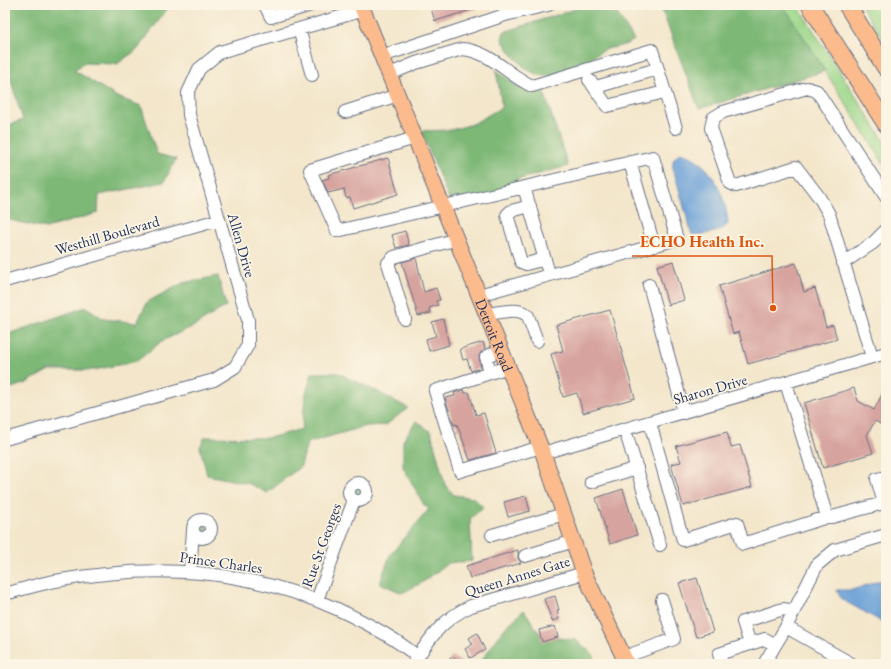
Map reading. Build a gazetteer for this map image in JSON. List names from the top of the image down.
{
  "streets": {
    "main road": ["Detroit Road"],
    "street": [
      "Westhill Boulevard",
      "Allen Drive",
      "Sharon Drive",
      "Rue St Georges",
      "Prince Charles",
      "Queen Annes Gate"
    ]
  },
  "crossings": [
    ["Westhill Boulevard", "Allen Drive"],
    ["Allen Drive", "Detroit Road"],
    ["Detroit Road", "Sharon Drive"],
    ["Detroit Road", "Queen Annes Gate"],
    ["Rue St Georges", "Prince Charles"],
    ["Prince Charles", "Queen Annes Gate"]
  ],
  "places": ["ECHO Health Inc."]
}
